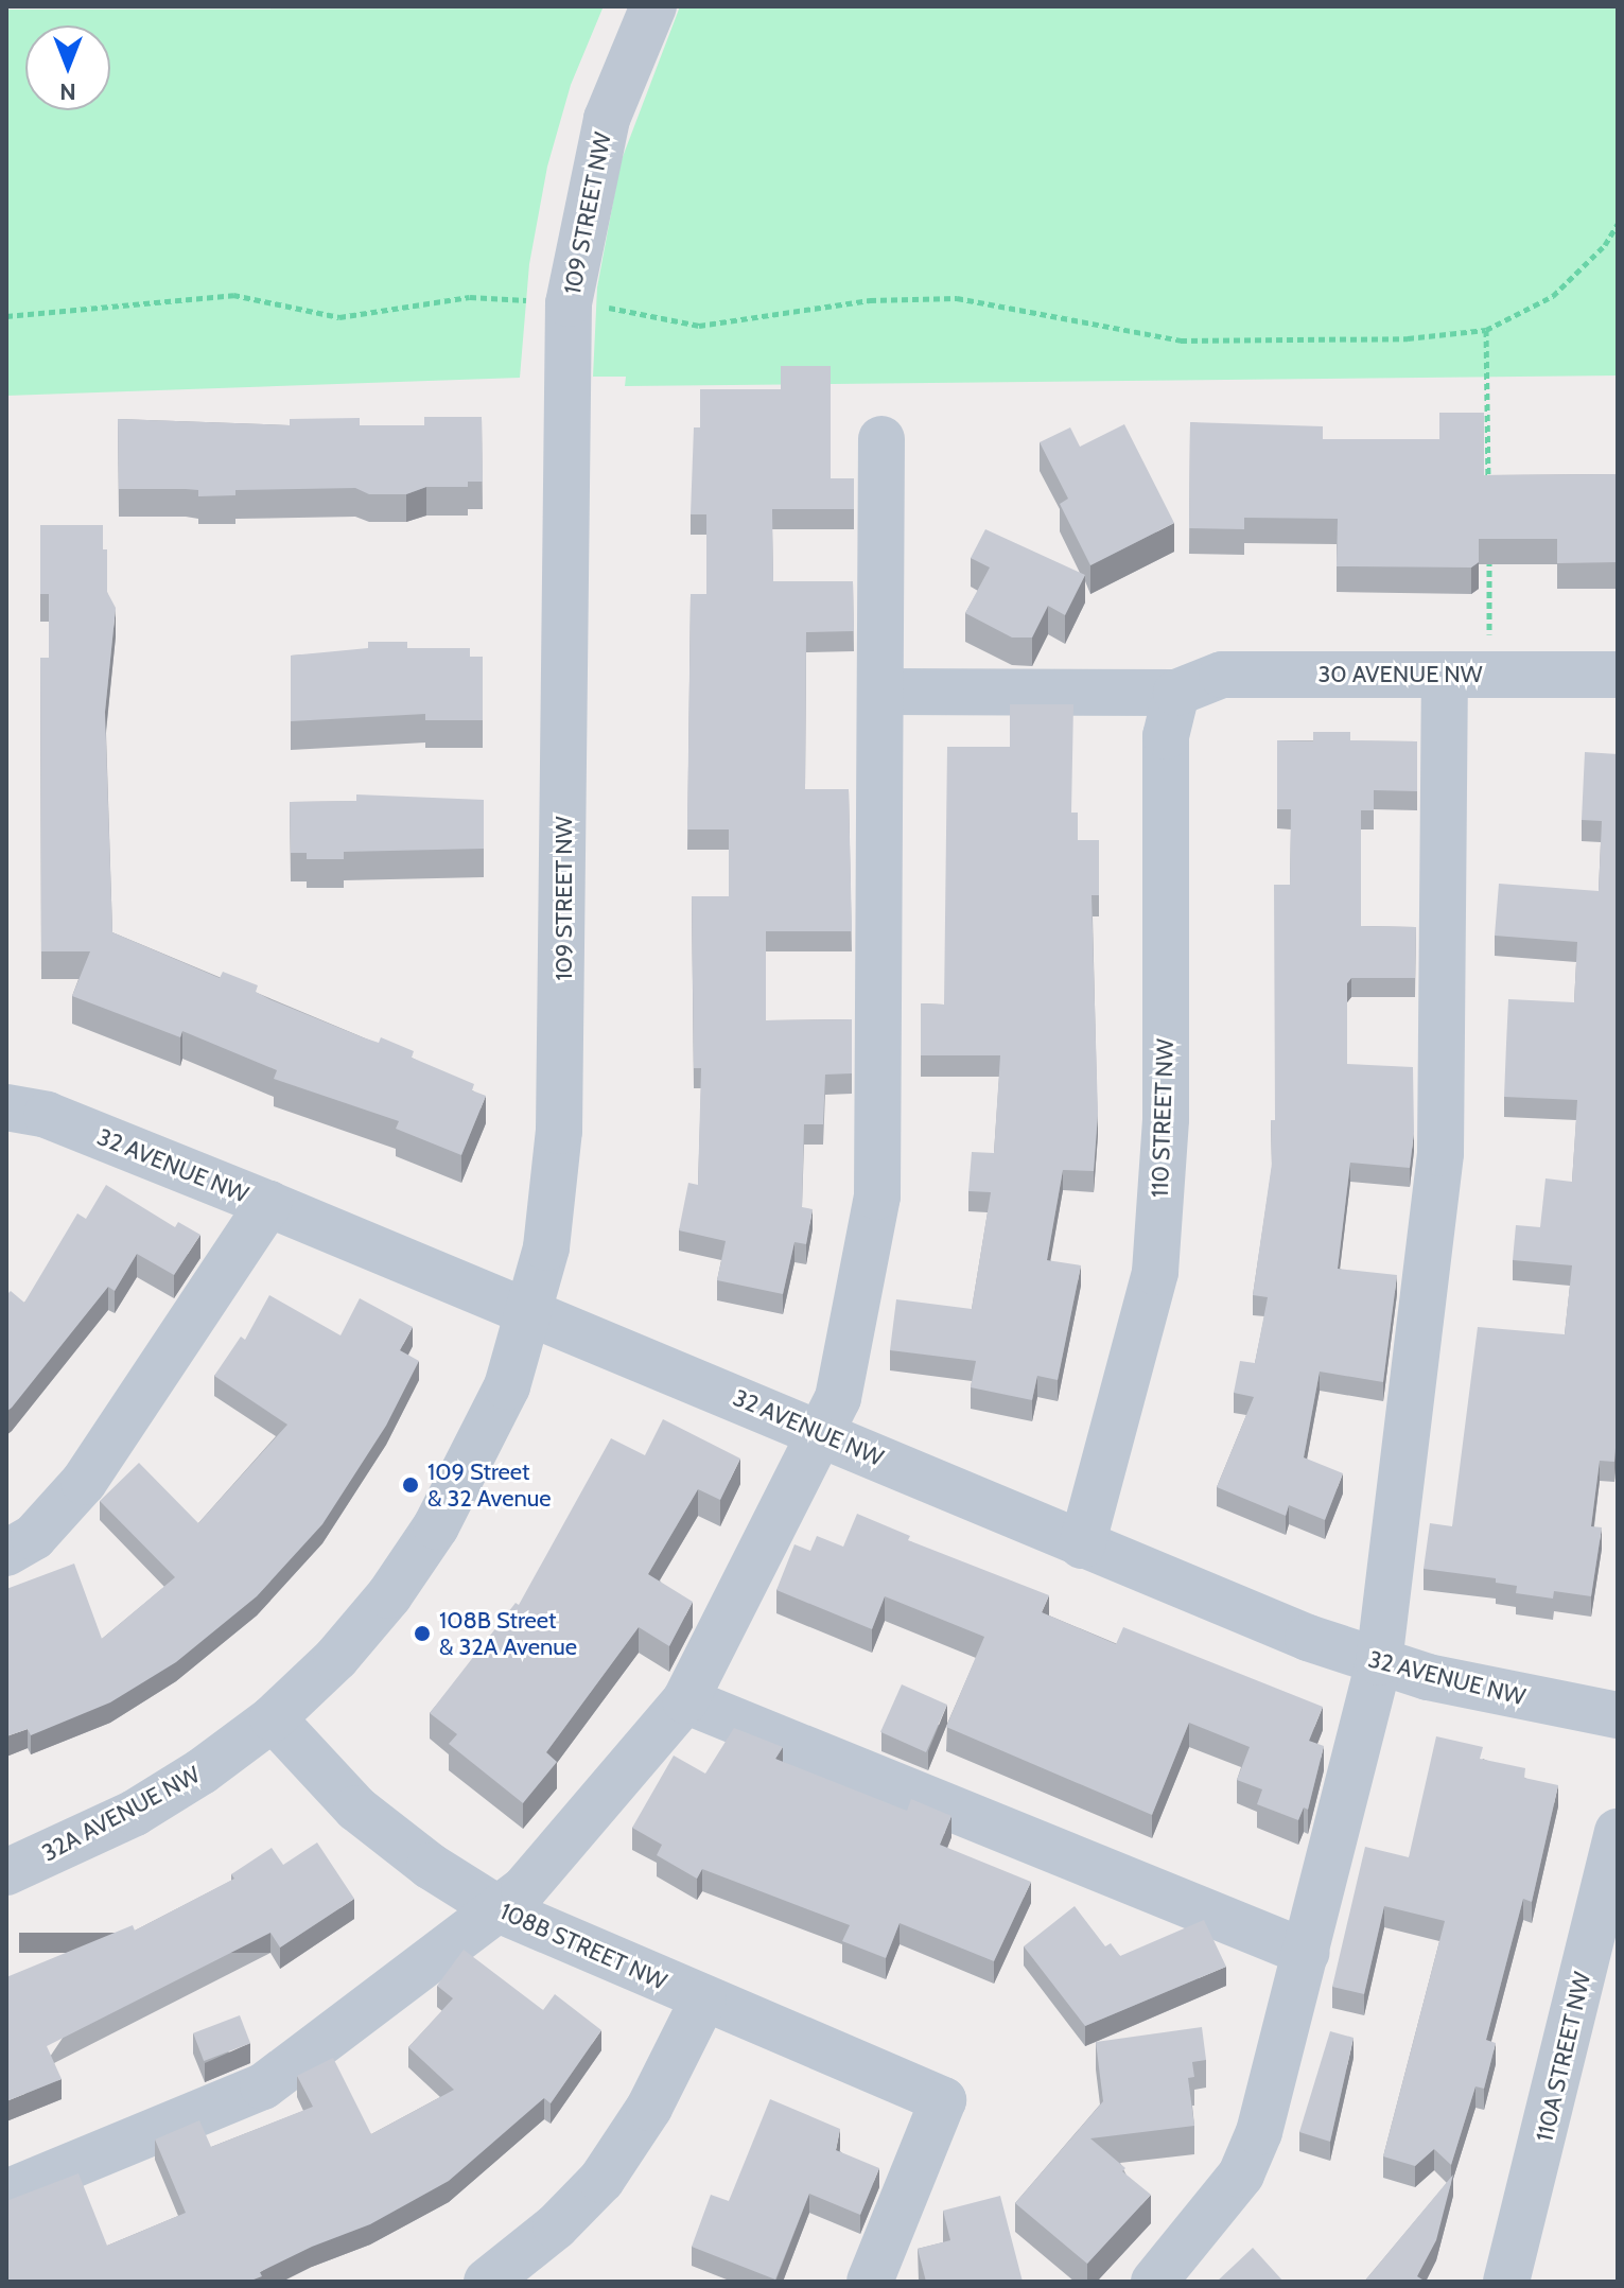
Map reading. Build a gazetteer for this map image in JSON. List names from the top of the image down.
{
  "streets": {
    "street": [
      "109 STREET NW",
      "30 AVENUE NW",
      "110 STREET NW",
      "32 AVENUE NW",
      "32A AVENUE NW",
      "108B STREET NW",
      "110A STREET NW"
    ]
  },
  "crossings": [
    ["109 STREET NW", "32 AVENUE NW"],
    ["109 STREET NW", "32A AVENUE NW"],
    ["109 STREET NW", "108B STREET NW"],
    ["30 AVENUE NW", "110 STREET NW"],
    ["110 STREET NW", "32 AVENUE NW"],
    ["32A AVENUE NW", "108B STREET NW"]
  ],
  "places": ["109 Street & 32 Avenue", "108B Street & 32A Avenue"],
  "north": "bottom"
}
